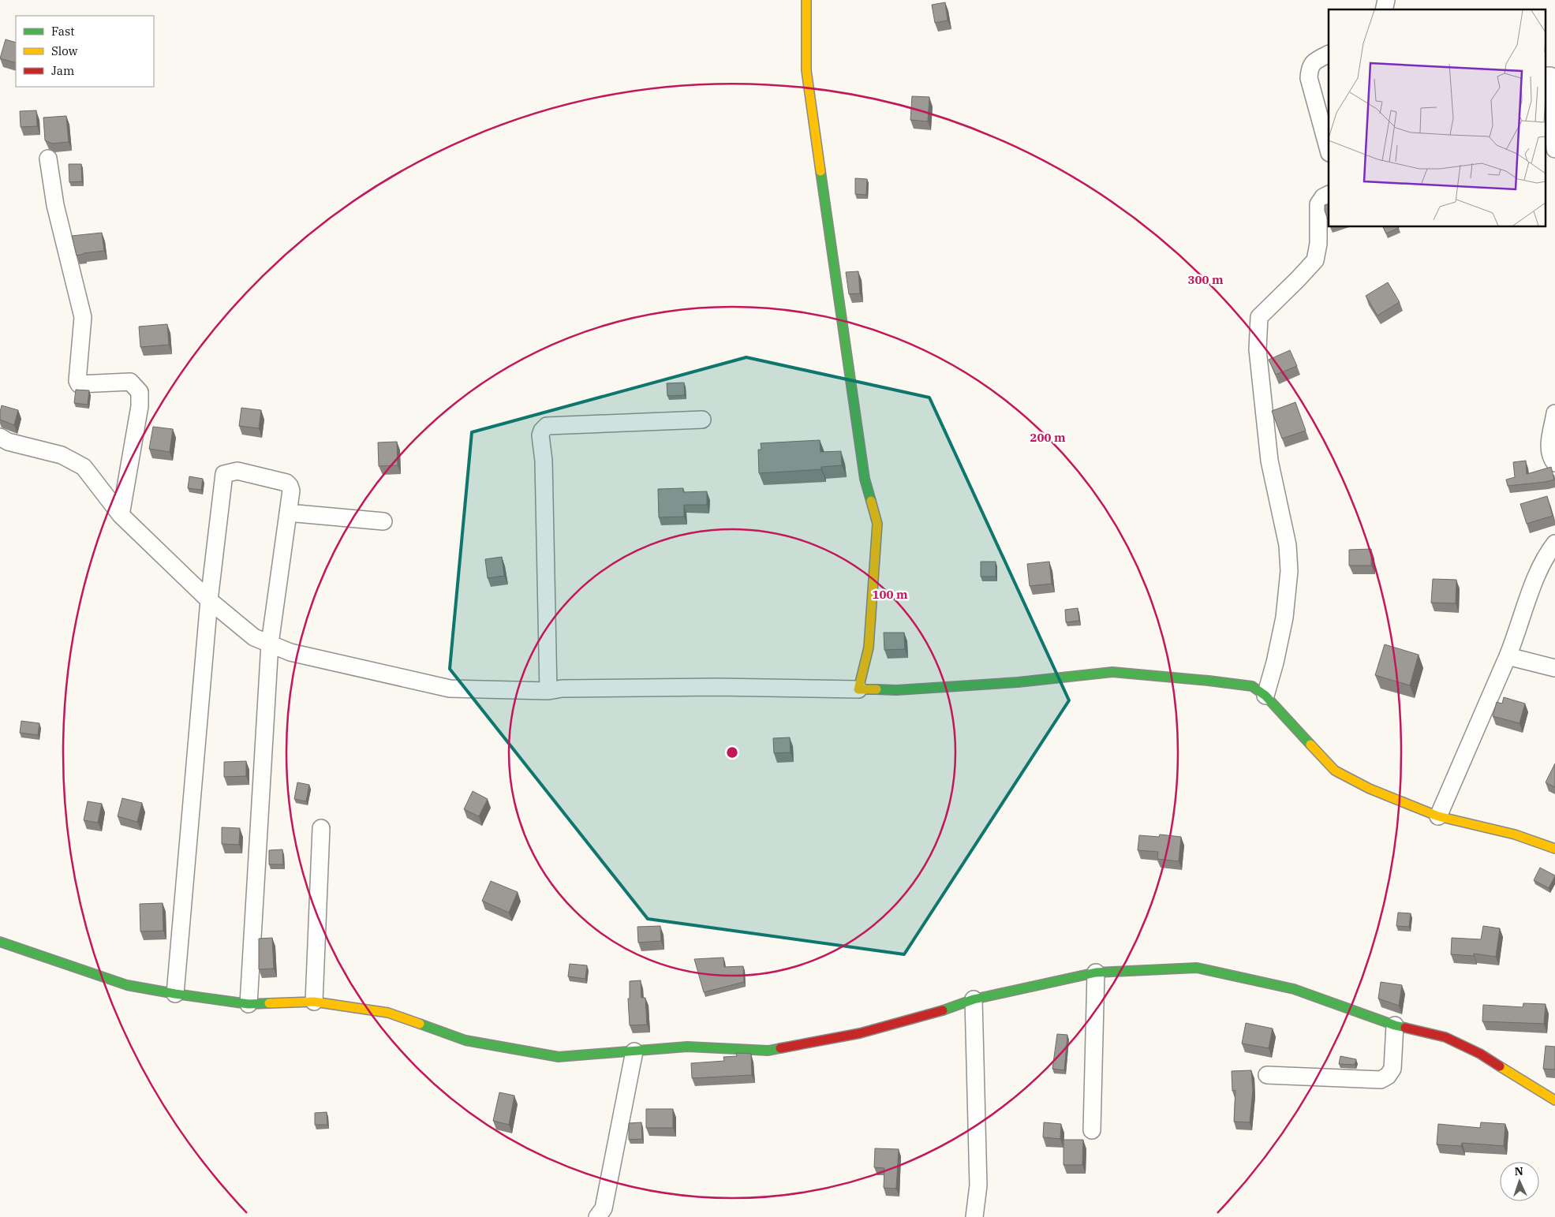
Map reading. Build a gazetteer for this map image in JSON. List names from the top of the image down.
{
  "legend": ["Fast", "Slow", "Jam"],
  "north": "top",
  "rings": ["300 m", "200 m", "100 m"]
}
